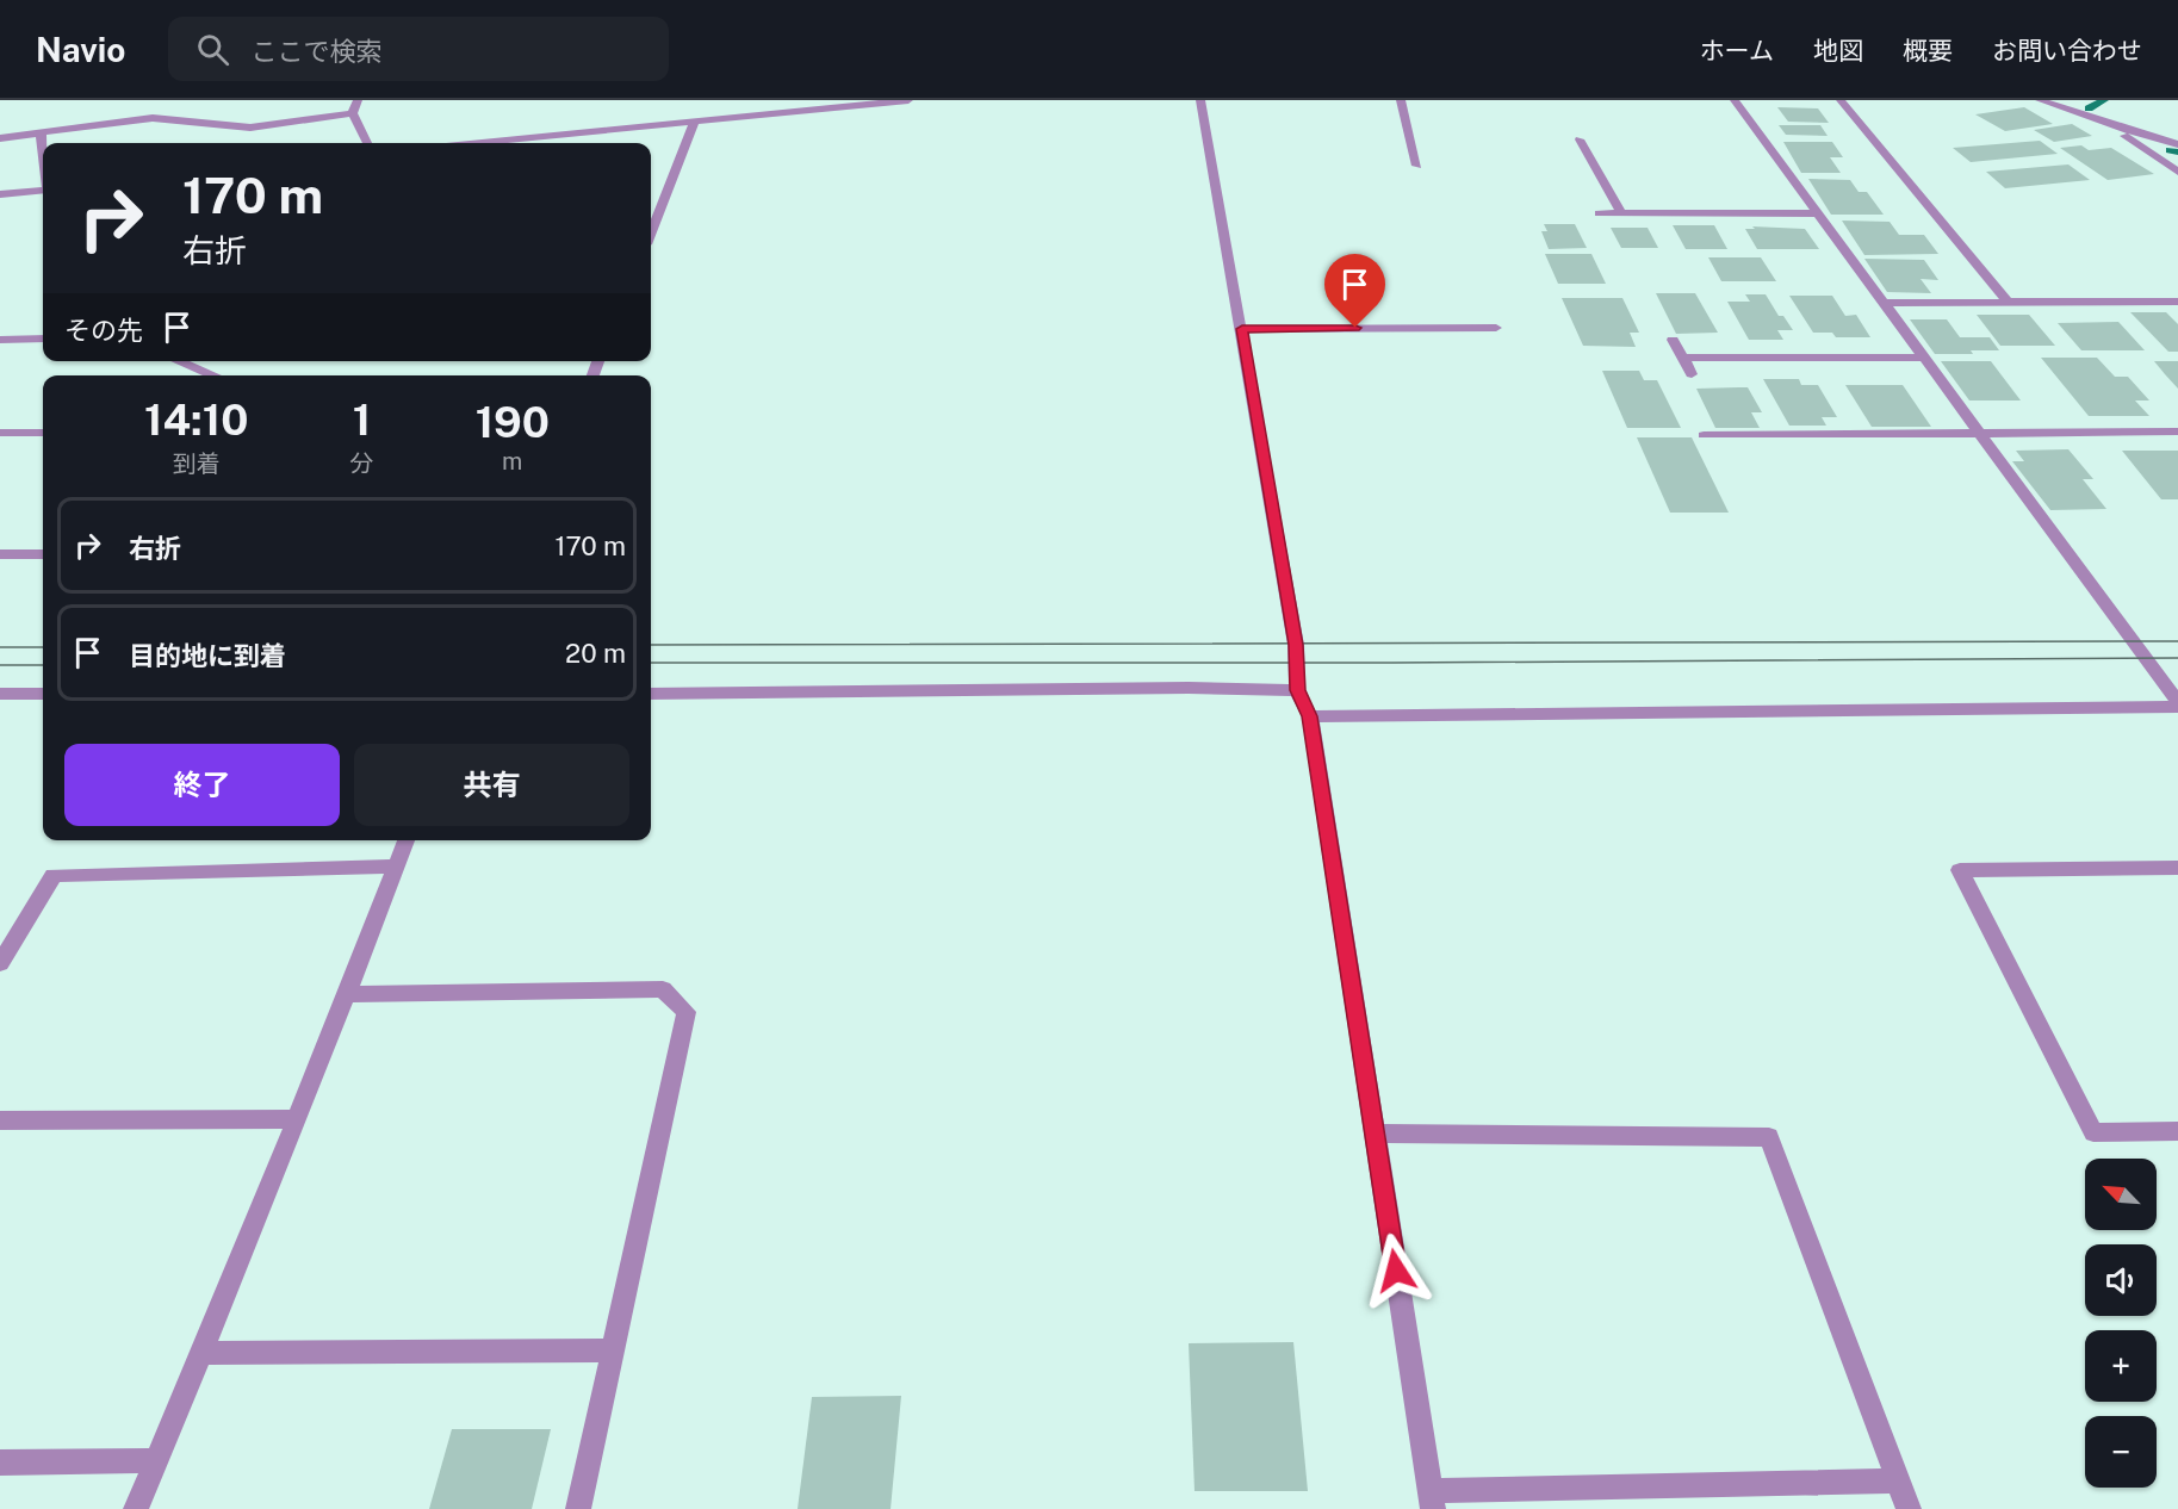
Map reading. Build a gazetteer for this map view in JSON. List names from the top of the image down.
{
  "north": "top left",
  "page": {
    "header": "Navio",
    "search": "ここで検索",
    "nav": [
      "ホーム",
      "地図",
      "概要",
      "お問い合わせ"
    ],
    "turn": ["170 m", "右折"],
    "then": "その先",
    "eta": [
      "14:10",
      "到着",
      "1",
      "分",
      "190",
      "m"
    ],
    "list": [
      {
        "name": "右折",
        "value": "170 m"
      },
      {
        "name": "目的地に到着",
        "value": "20 m"
      }
    ],
    "buttons": ["終了", "共有"],
    "map_buttons": ["+", "−"]
  }
}
